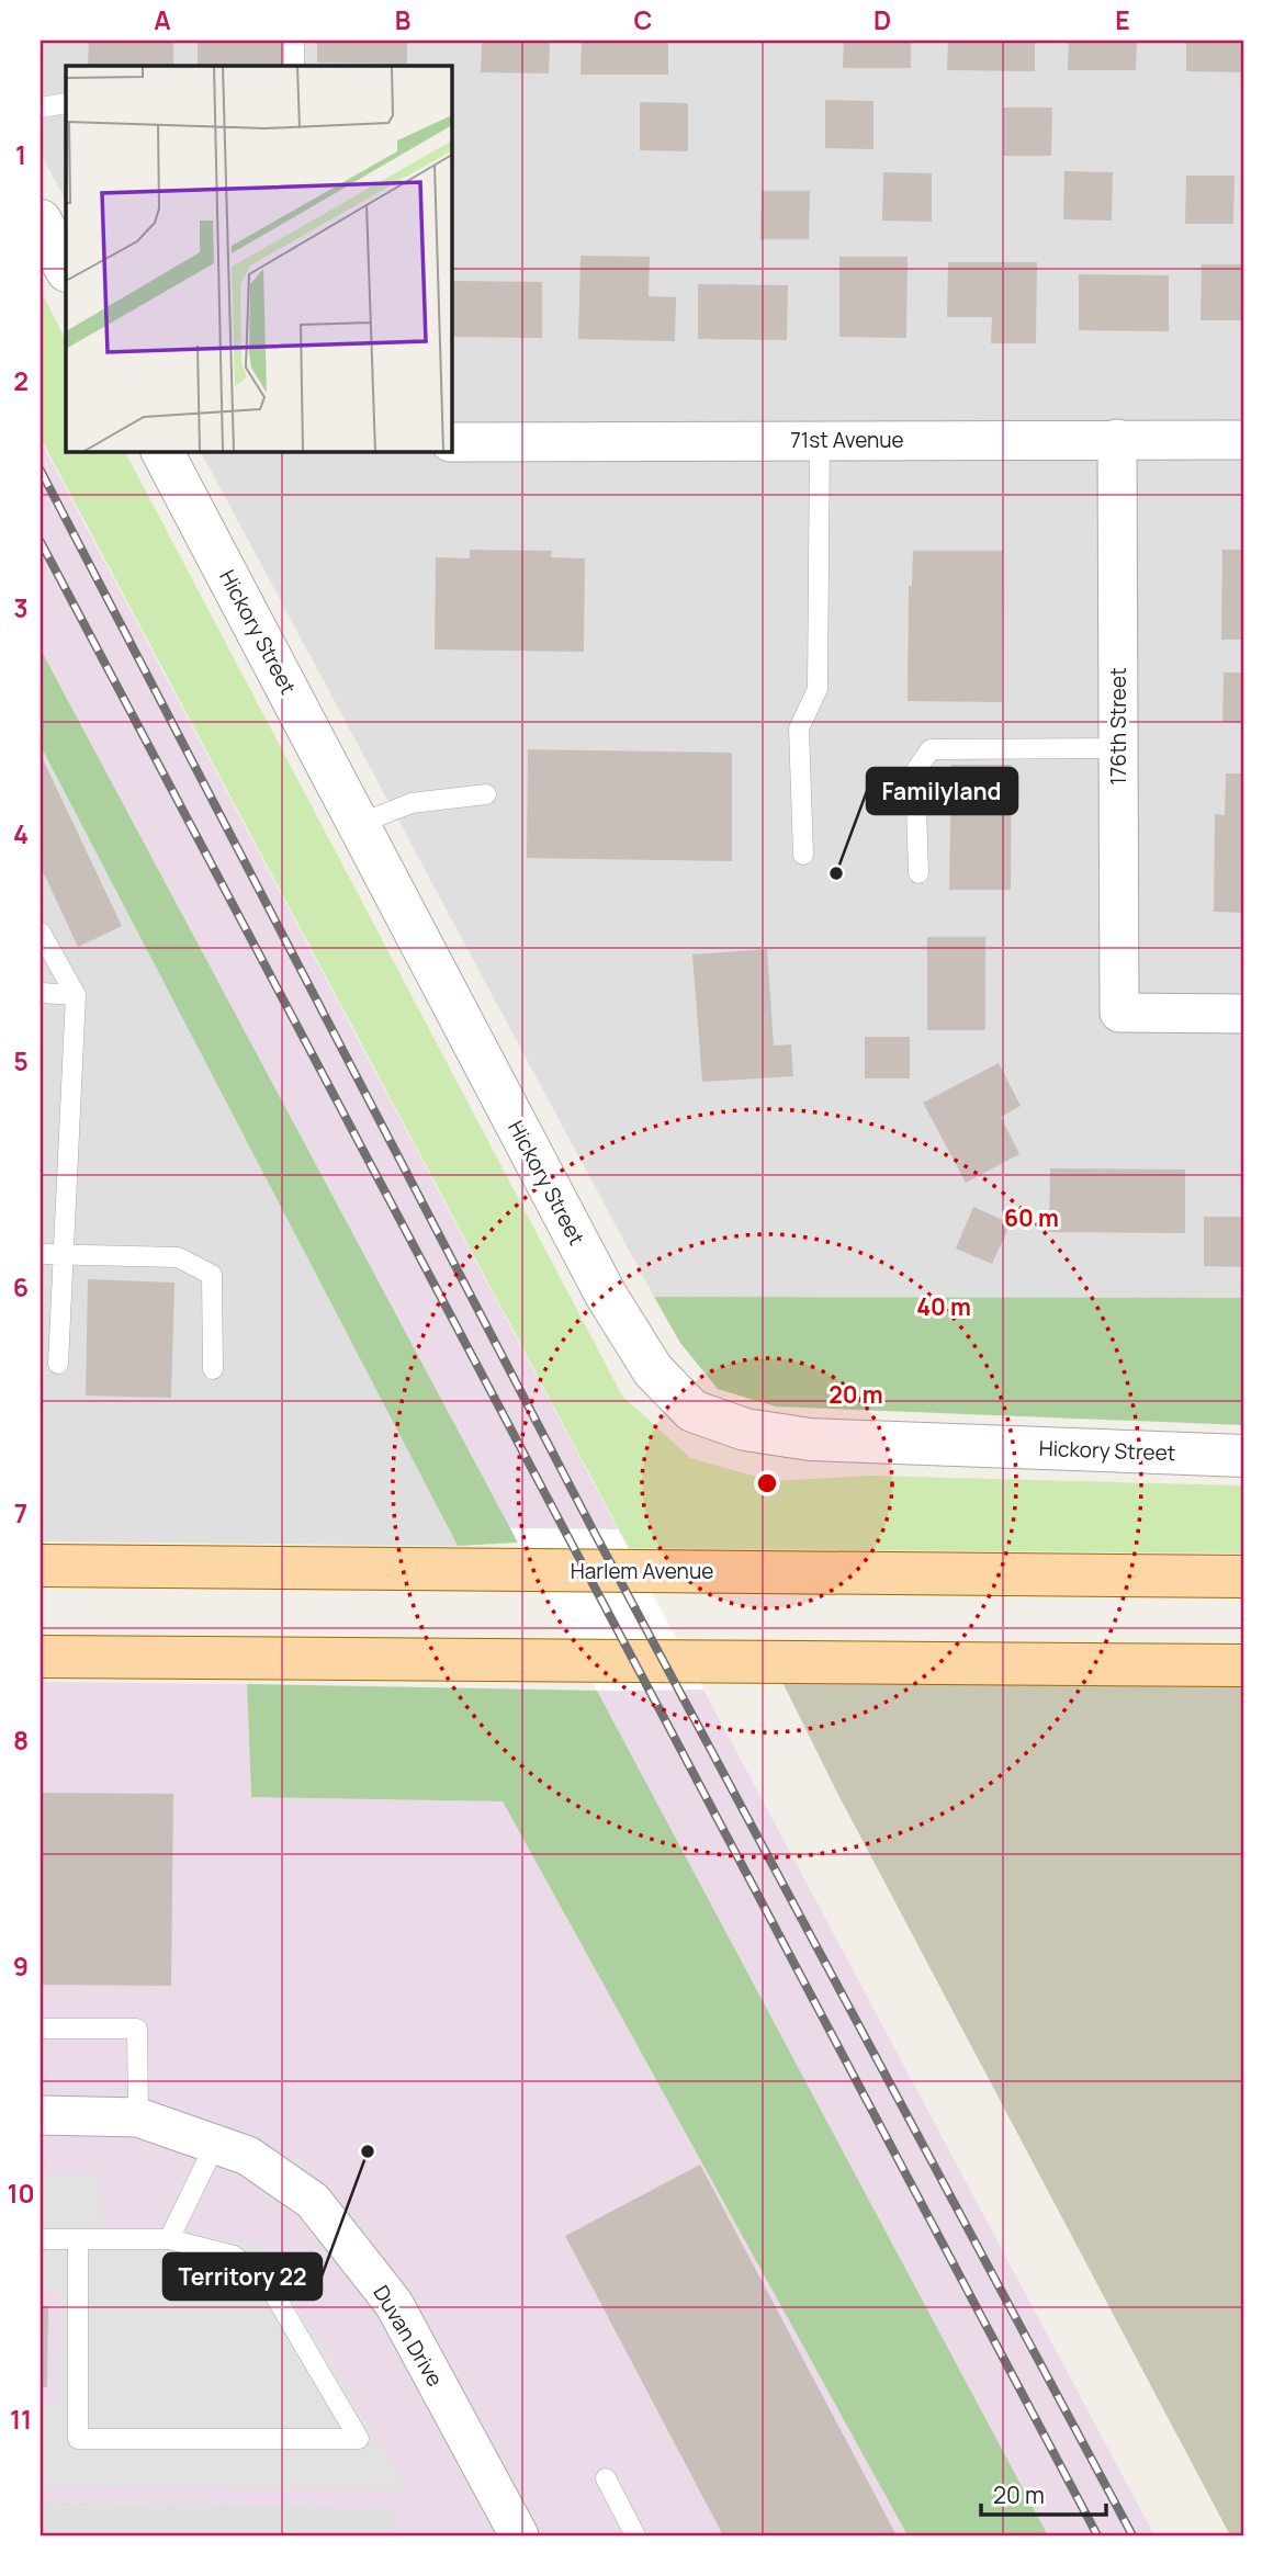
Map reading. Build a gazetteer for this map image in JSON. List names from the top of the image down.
{
  "streets": {
    "main road": ["Harlem Avenue"],
    "street": [
      "71st Avenue",
      "Hickory Street",
      "176th Street",
      "Duvan Drive"
    ]
  },
  "crossings": [
    ["71st Avenue", "176th Street"]
  ],
  "places": ["Familyland", "Territory 22"],
  "scale_bar": "20 m",
  "grid": {
    "columns": [
      "A",
      "B",
      "C",
      "D",
      "E"
    ],
    "rows": [
      "1",
      "2",
      "3",
      "4",
      "5",
      "6",
      "7",
      "8",
      "9",
      "10",
      "11"
    ]
  },
  "rings": ["60 m", "40 m", "20 m"]
}
